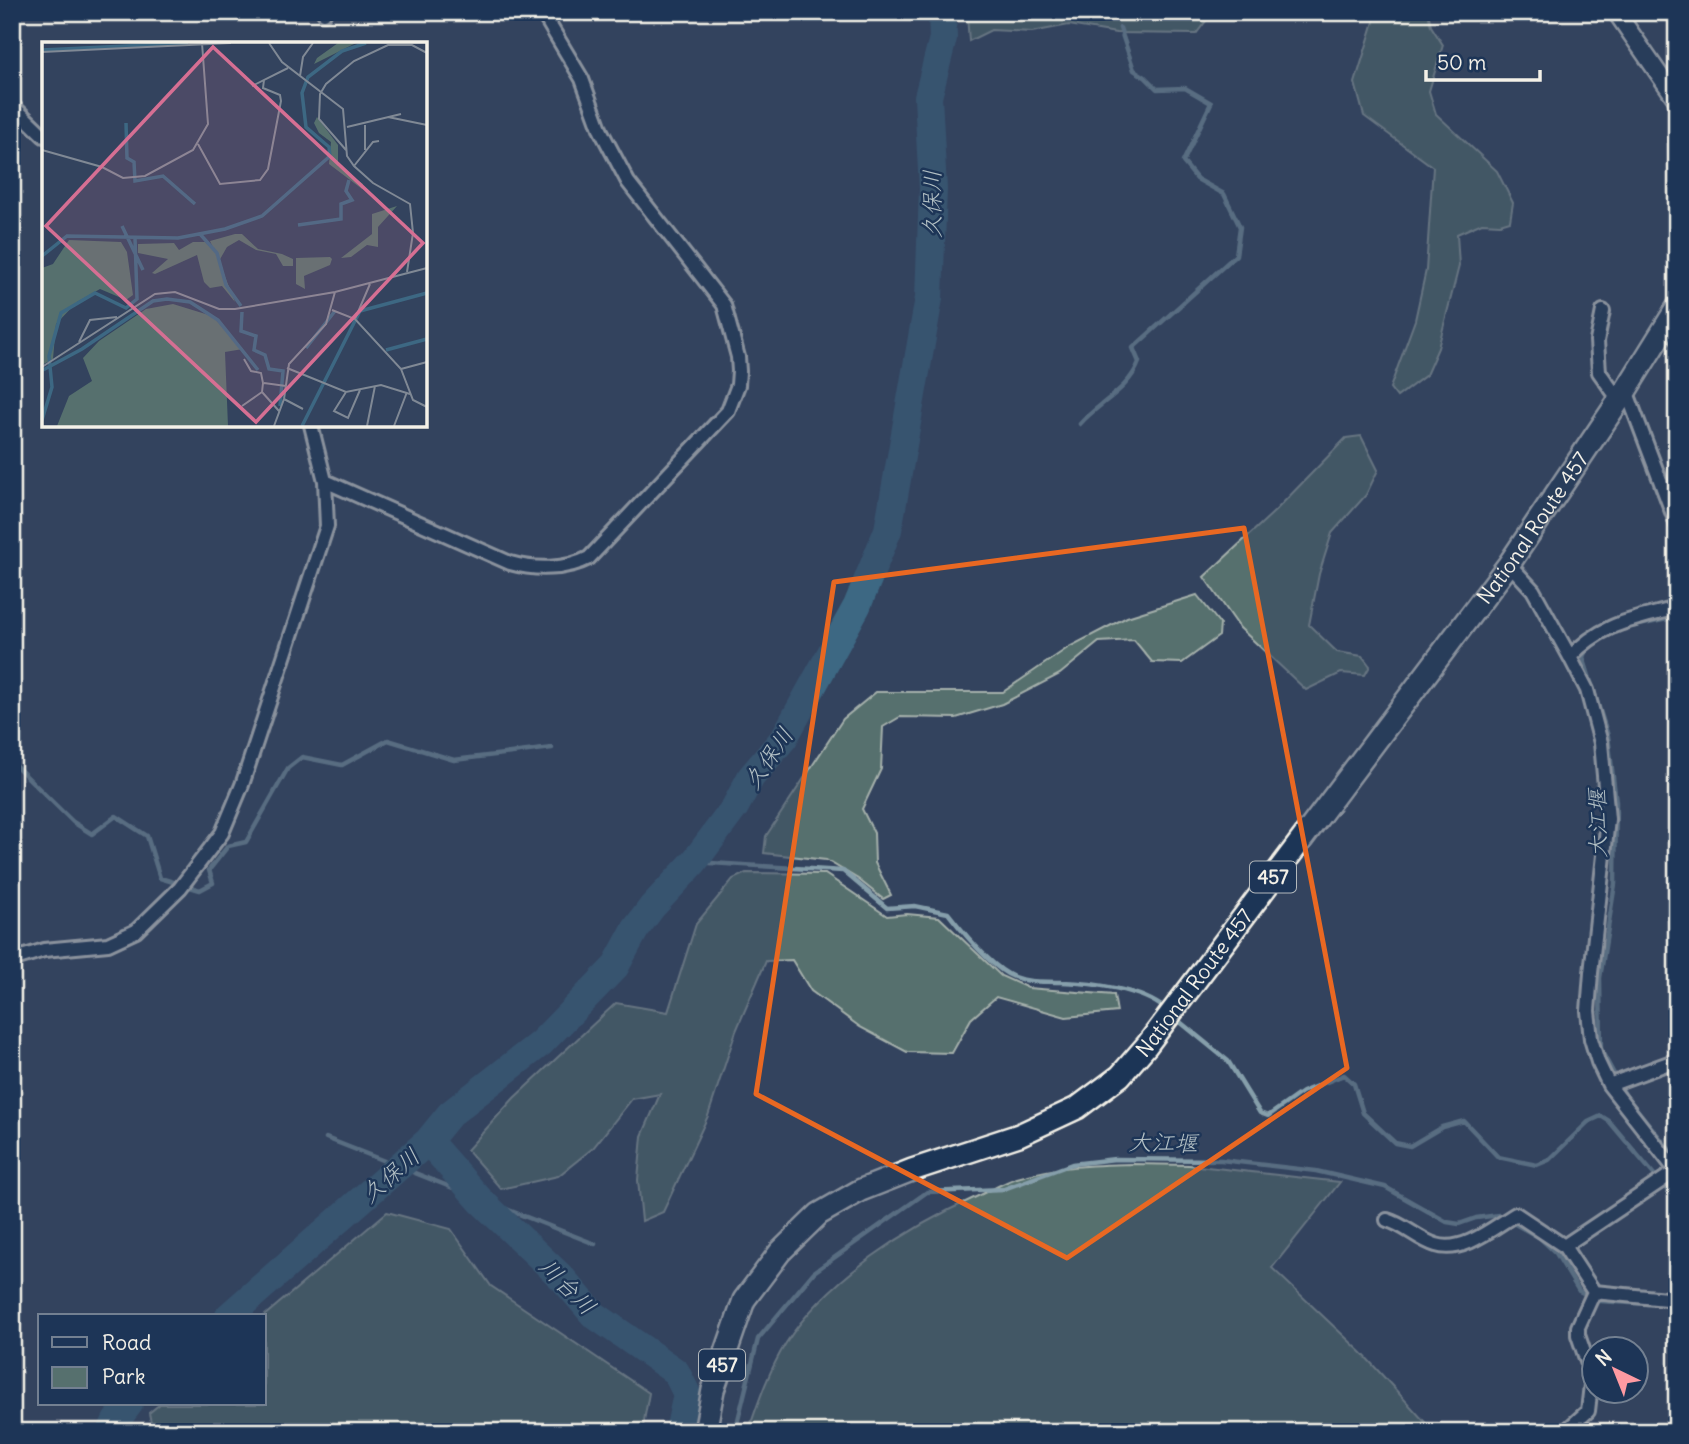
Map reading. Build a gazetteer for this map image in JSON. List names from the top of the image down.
{
  "streets": {
    "highway": ["National Route 457", "457"]
  },
  "water": ["久保川", "大江堰", "川台川"],
  "legend": ["Road", "Park"],
  "scale_bar": "50 m",
  "north": "top left"
}
